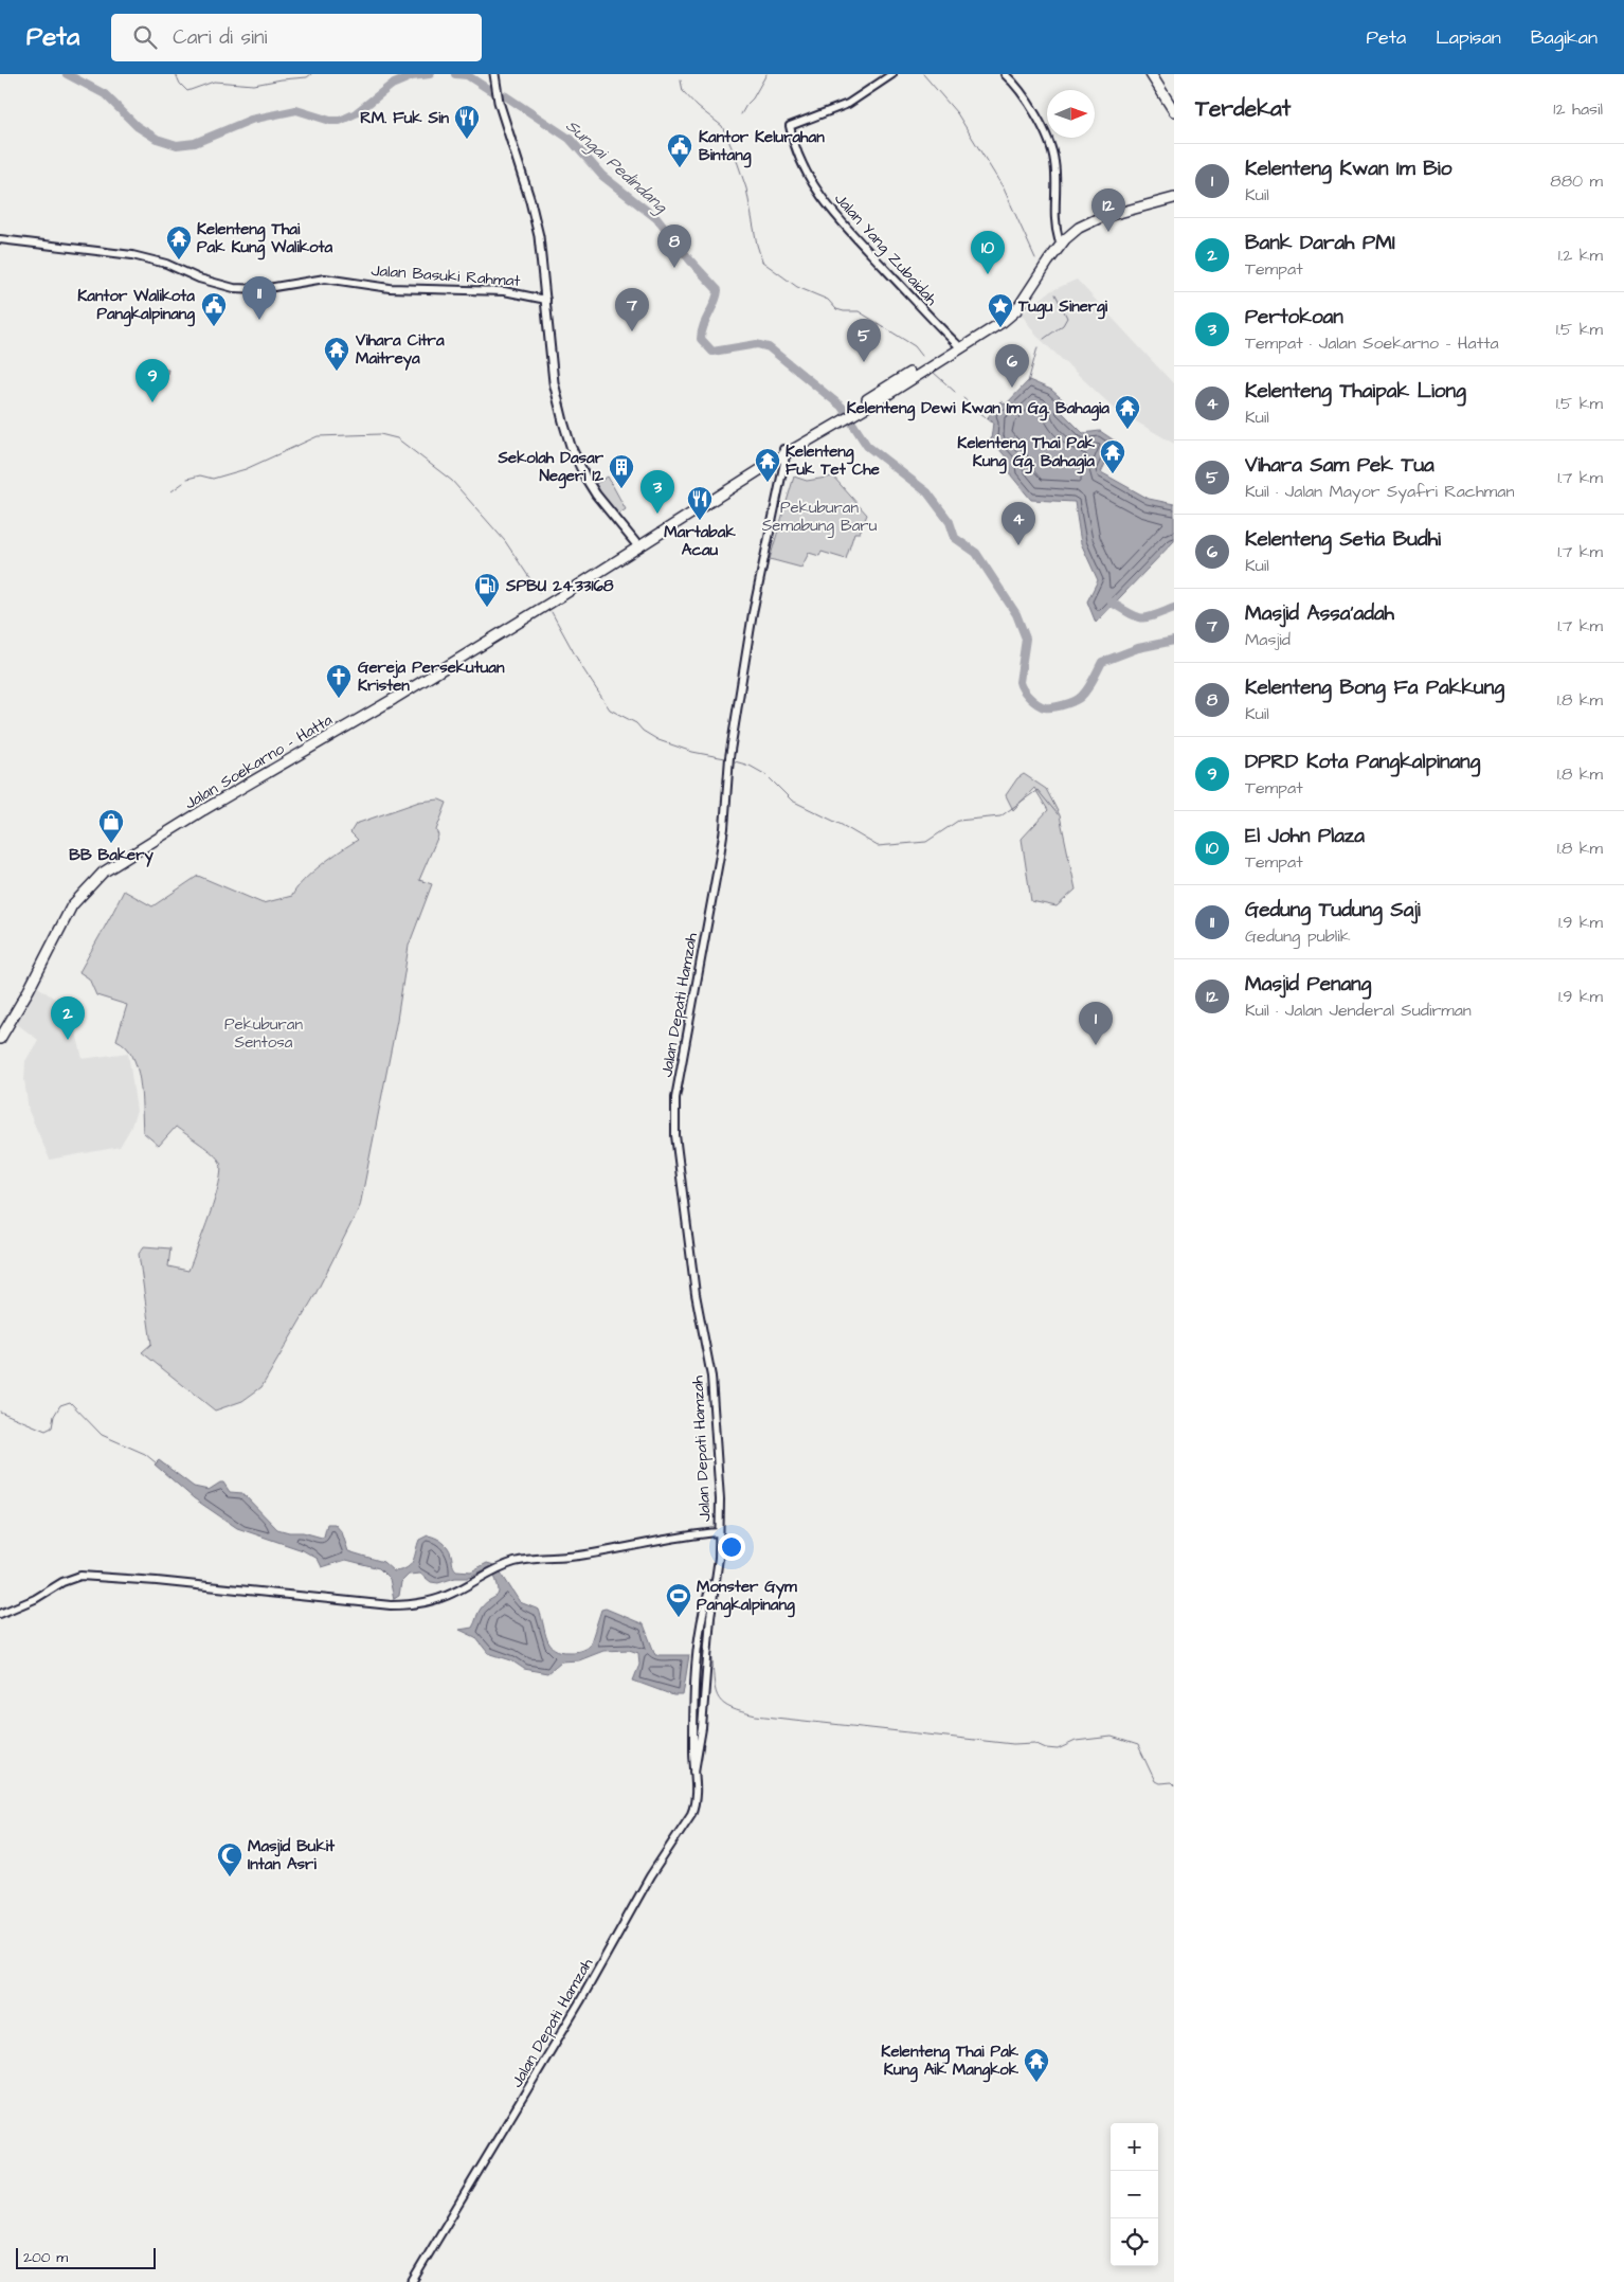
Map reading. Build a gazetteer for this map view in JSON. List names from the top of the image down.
{
  "streets": {
    "highway": ["Jalan Soekarno - Hatta"],
    "main road": ["Jalan Yang Zubaidah", "Jalan Basuki Rahmat", "Jalan Depati Hamzah"]
  },
  "crossings": [
    ["Jalan Soekarno - Hatta", "Jalan Depati Hamzah"]
  ],
  "water": ["Sungai Pedindang"],
  "parks": ["Pekuburan Semabung Baru", "Pekuburan Sentosa"],
  "places": {
    "restaurant": ["RM. Fuk Sin", "Martabak Acau"],
    "public building": ["Kantor Kelurahan Bintang", "Kantor Walikota Pangkalpinang"],
    "temple": [
      "Kelenteng Thai Pak Kung Walikota",
      "Vihara Citra Maitreya",
      "Kelenteng Dewi Kwan Im Gg. Bahagia",
      "Kelenteng Thai Pak Kung Gg. Bahagia",
      "Kelenteng Fuk Tet Che",
      "Kelenteng Thai Pak Kung Aik Mangkok"
    ],
    "place": ["Tugu Sinergi"],
    "building": ["Sekolah Dasar Negeri 12"],
    "fuel station": ["SPBU 24.33168"],
    "church": ["Gereja Persekutuan Kristen"],
    "shop": ["BB Bakery"],
    "sports": ["Monster Gym Pangkalpinang"],
    "mosque": ["Masjid Bukit Intan Asri"]
  },
  "scale_bar": "200 m",
  "north": "right",
  "page": {
    "header": "Peta",
    "search": "Cari di sini",
    "nav": ["Peta", "Lapisan", "Bagikan"],
    "heading": ["Terdekat", "12 hasil"],
    "list": [
      {
        "mark": "1",
        "name": "Kelenteng Kwan Im Bio",
        "note": "Kuil",
        "value": "880 m"
      },
      {
        "mark": "2",
        "name": "Bank Darah PMI",
        "note": "Tempat",
        "value": "1.2 km"
      },
      {
        "mark": "3",
        "name": "Pertokoan",
        "note": "Tempat · Jalan Soekarno - Hatta",
        "value": "1.5 km"
      },
      {
        "mark": "4",
        "name": "Kelenteng Thaipak Liong",
        "note": "Kuil",
        "value": "1.5 km"
      },
      {
        "mark": "5",
        "name": "Vihara Sam Pek Tua",
        "note": "Kuil · Jalan Mayor Syafri Rachman",
        "value": "1.7 km"
      },
      {
        "mark": "6",
        "name": "Kelenteng Setia Budhi",
        "note": "Kuil",
        "value": "1.7 km"
      },
      {
        "mark": "7",
        "name": "Masjid Assa'adah",
        "note": "Masjid",
        "value": "1.7 km"
      },
      {
        "mark": "8",
        "name": "Kelenteng Bong Fa Pakkung",
        "note": "Kuil",
        "value": "1.8 km"
      },
      {
        "mark": "9",
        "name": "DPRD Kota Pangkalpinang",
        "note": "Tempat",
        "value": "1.8 km"
      },
      {
        "mark": "10",
        "name": "El John Plaza",
        "note": "Tempat",
        "value": "1.8 km"
      },
      {
        "mark": "11",
        "name": "Gedung Tudung Saji",
        "note": "Gedung publik",
        "value": "1.9 km"
      },
      {
        "mark": "12",
        "name": "Masjid Penang",
        "note": "Kuil · Jalan Jenderal Sudirman",
        "value": "1.9 km"
      }
    ],
    "pins": [
      "12",
      "8",
      "10",
      "11",
      "7",
      "5",
      "6",
      "9",
      "3",
      "4",
      "2",
      "1"
    ],
    "map_buttons": ["+", "−"],
    "scale": "200 m"
  }
}
